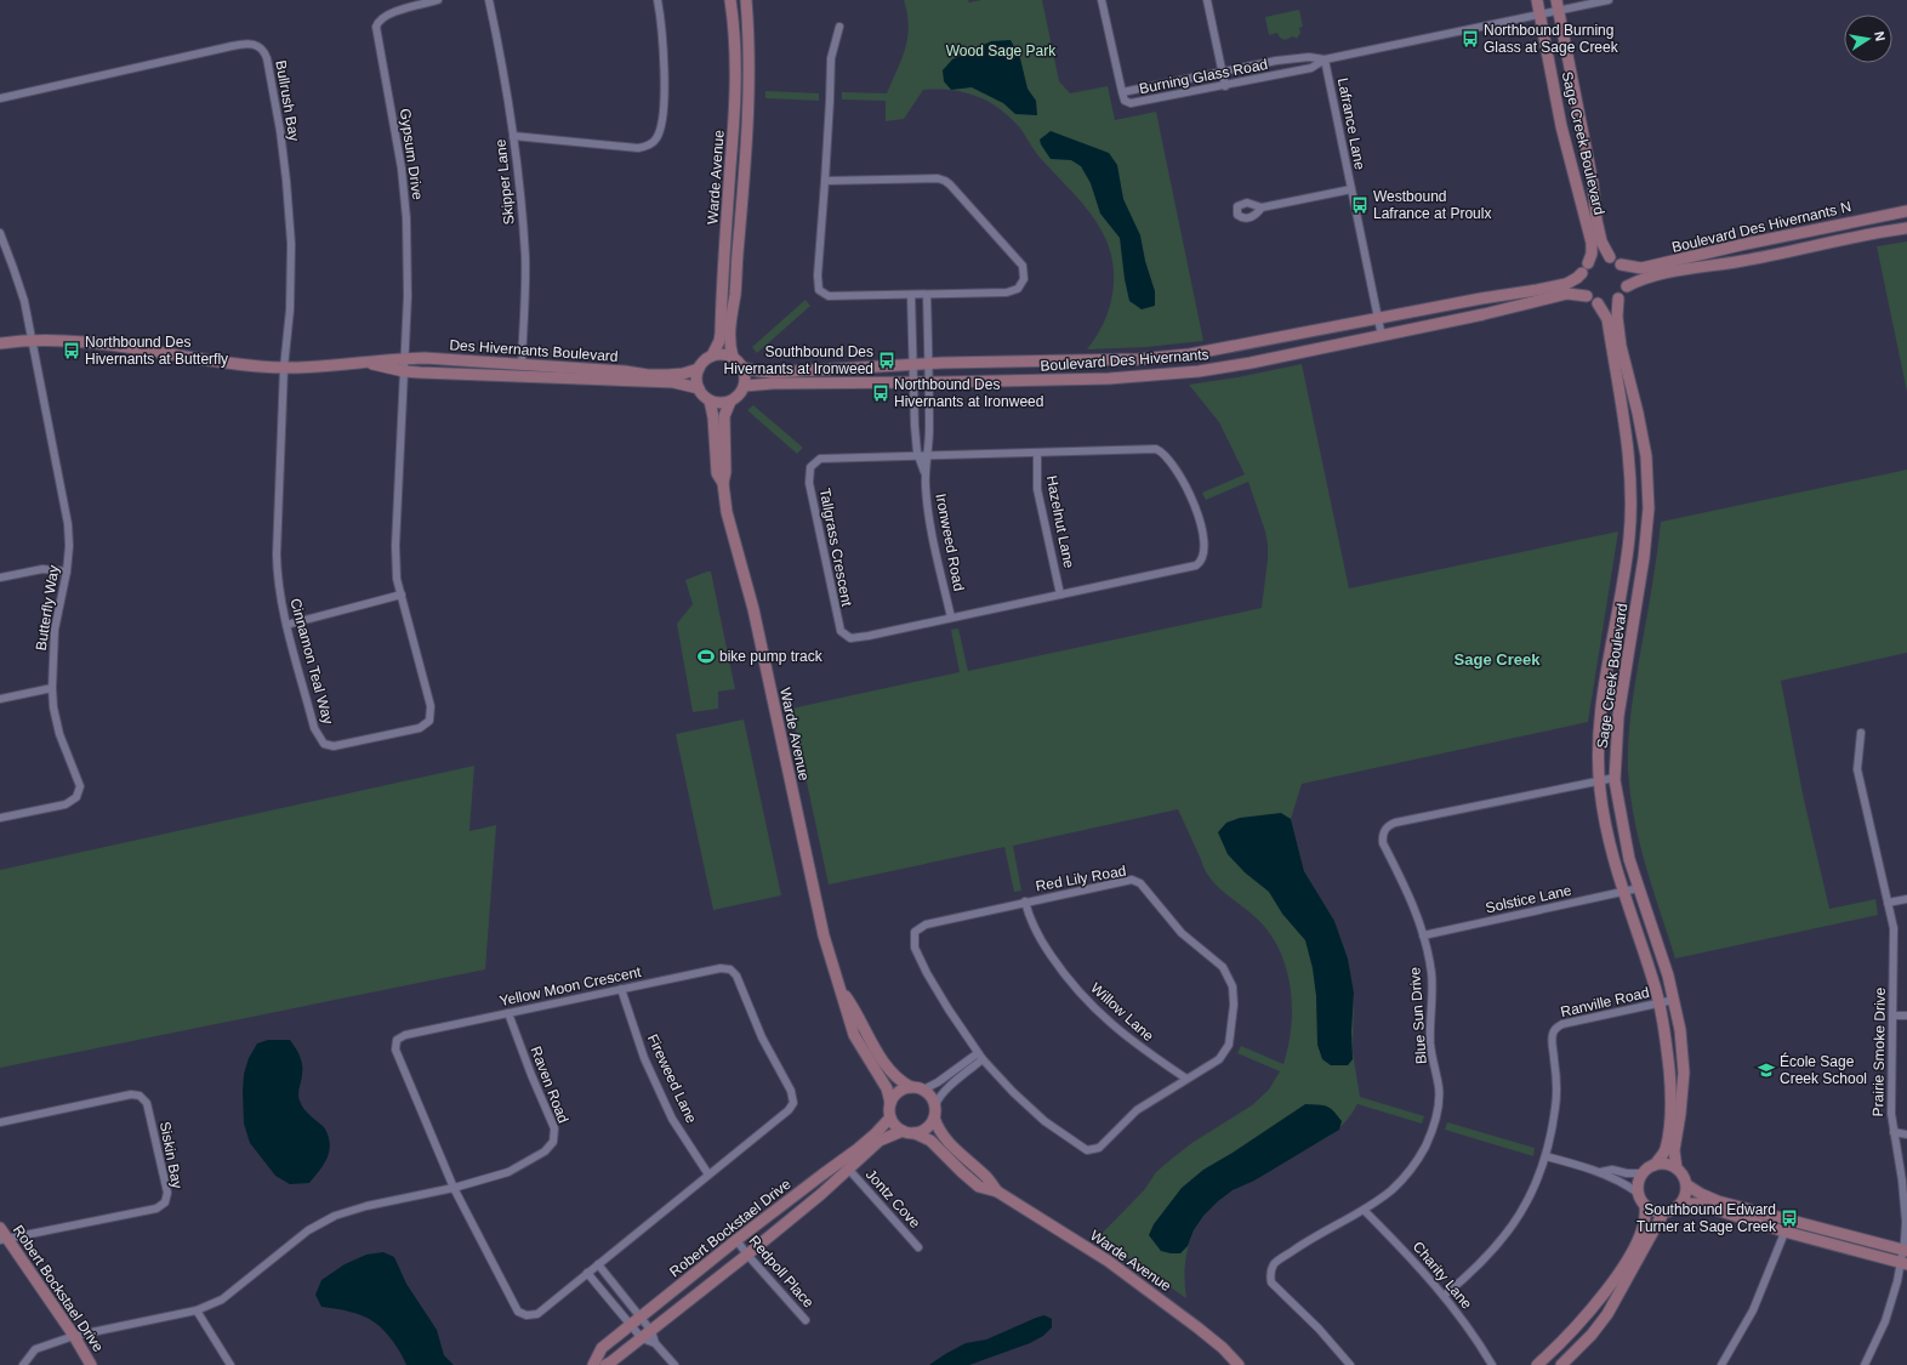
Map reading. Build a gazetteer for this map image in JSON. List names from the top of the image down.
{
  "streets": {
    "street": [
      "Burning Glass Road",
      "Bullrush Bay",
      "Lafrance Lane",
      "Sage Creek Boulevard",
      "Gypsum Drive",
      "Warde Avenue",
      "Skipper Lane",
      "Boulevard Des Hivernants N",
      "Des Hivernants Boulevard",
      "Boulevard Des Hivernants",
      "Hazelnut Lane",
      "Ironweed Road",
      "Tallgrass Crescent",
      "Butterfly Way",
      "Cinnamon Teal Way",
      "Red Lily Road",
      "Solstice Lane",
      "Yellow Moon Crescent",
      "Ranville Road",
      "Willow Lane",
      "Blue Sun Drive",
      "Prairie Smoke Drive",
      "Fireweed Lane",
      "Raven Road",
      "Siskin Bay",
      "Jontz Cove",
      "Robert Bockstael Drive",
      "Redpoll Place",
      "Charity Lane"
    ]
  },
  "crossings": [
    ["Burning Glass Road", "Lafrance Lane"],
    ["Burning Glass Road", "Sage Creek Boulevard"],
    ["Bullrush Bay", "Des Hivernants Boulevard"],
    ["Bullrush Bay", "Cinnamon Teal Way"],
    ["Lafrance Lane", "Boulevard Des Hivernants"],
    ["Sage Creek Boulevard", "Boulevard Des Hivernants N"],
    ["Sage Creek Boulevard", "Boulevard Des Hivernants"],
    ["Sage Creek Boulevard", "Solstice Lane"],
    ["Sage Creek Boulevard", "Ranville Road"],
    ["Sage Creek Boulevard", "Blue Sun Drive"],
    ["Gypsum Drive", "Des Hivernants Boulevard"],
    ["Gypsum Drive", "Cinnamon Teal Way"],
    ["Warde Avenue", "Des Hivernants Boulevard"],
    ["Warde Avenue", "Boulevard Des Hivernants"],
    ["Warde Avenue", "Robert Bockstael Drive"],
    ["Skipper Lane", "Des Hivernants Boulevard"],
    ["Boulevard Des Hivernants N", "Boulevard Des Hivernants"],
    ["Des Hivernants Boulevard", "Boulevard Des Hivernants"],
    ["Des Hivernants Boulevard", "Butterfly Way"],
    ["Des Hivernants Boulevard", "Cinnamon Teal Way"],
    ["Boulevard Des Hivernants", "Ironweed Road"],
    ["Hazelnut Lane", "Tallgrass Crescent"],
    ["Ironweed Road", "Tallgrass Crescent"],
    ["Red Lily Road", "Willow Lane"],
    ["Solstice Lane", "Blue Sun Drive"],
    ["Yellow Moon Crescent", "Fireweed Lane"],
    ["Yellow Moon Crescent", "Raven Road"],
    ["Ranville Road", "Charity Lane"],
    ["Blue Sun Drive", "Charity Lane"],
    ["Siskin Bay", "Robert Bockstael Drive"],
    ["Jontz Cove", "Robert Bockstael Drive"],
    ["Robert Bockstael Drive", "Redpoll Place"]
  ],
  "districts": ["Sage Creek"],
  "parks": ["Wood Sage Park"],
  "places": {
    "bus stop": [
      "Northbound Burning Glass at Sage Creek",
      "Westbound Lafrance at Proulx",
      "Northbound Des Hivernants at Butterfly",
      "Southbound Des Hivernants at Ironweed",
      "Northbound Des Hivernants at Ironweed",
      "Southbound Edward Turner at Sage Creek"
    ],
    "sports": ["bike pump track"],
    "school or university": ["École Sage Creek School"]
  },
  "north": "right"
}
